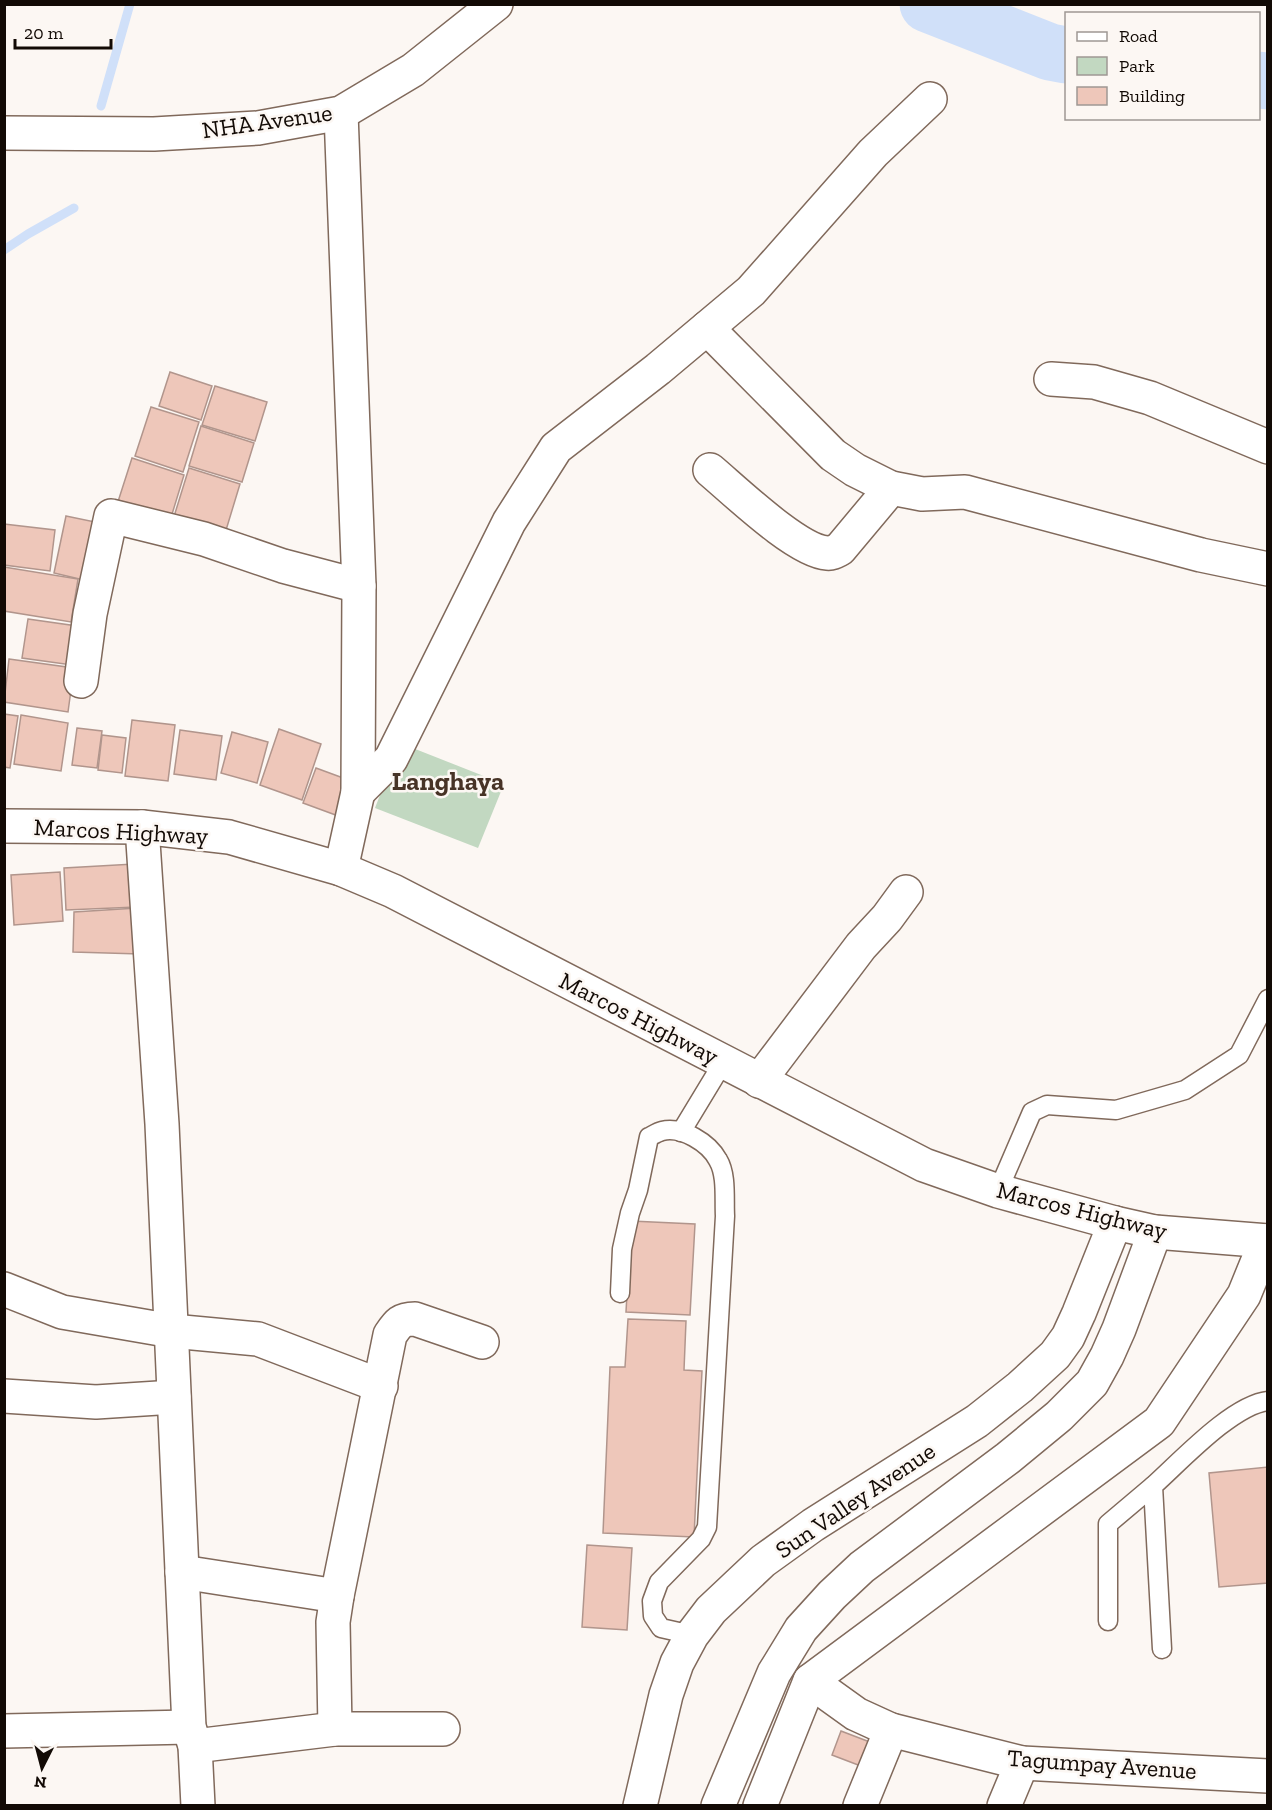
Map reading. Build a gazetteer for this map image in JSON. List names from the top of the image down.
{
  "streets": {
    "street": [
      "NHA Avenue",
      "Marcos Highway",
      "Sun Valley Avenue",
      "Tagumpay Avenue"
    ]
  },
  "crossings": [
    ["Marcos Highway", "Sun Valley Avenue"]
  ],
  "districts": ["Langhaya"],
  "legend": ["Road", "Park", "Building"],
  "scale_bar": "20 m",
  "north": "bottom"
}
